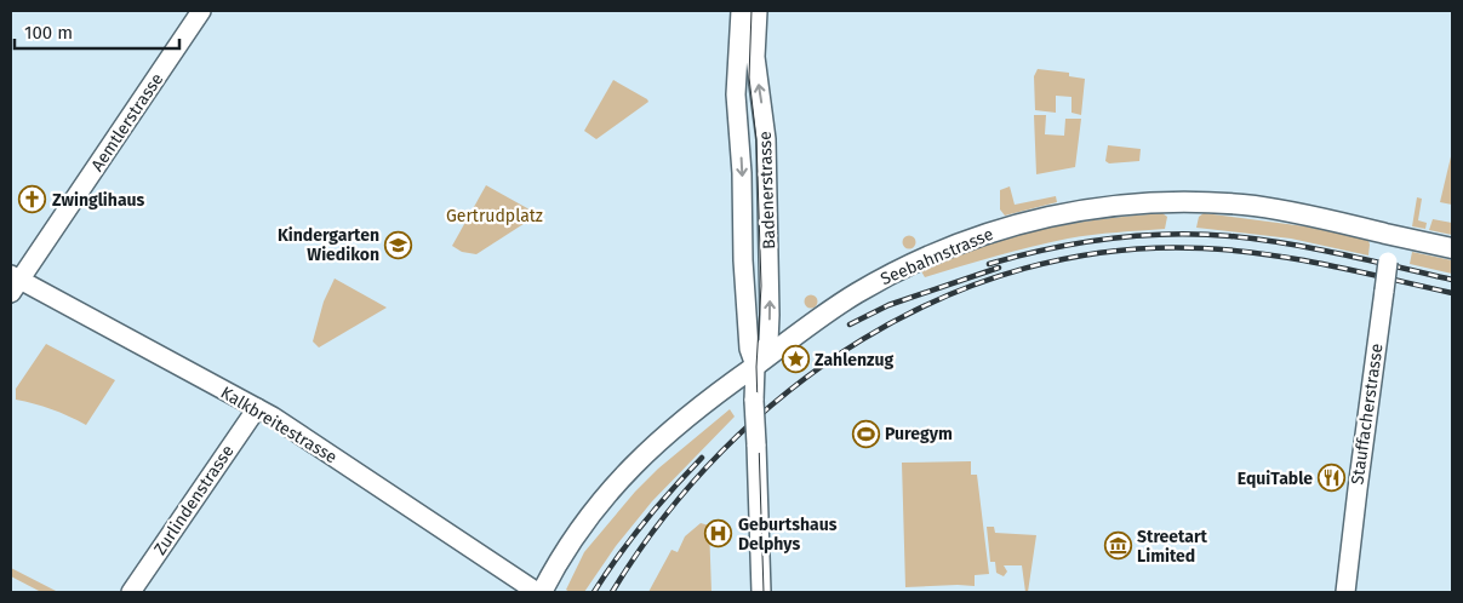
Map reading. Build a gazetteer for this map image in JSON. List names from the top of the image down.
{
  "streets": {
    "main road": ["Seebahnstrasse"],
    "street": [
      "Aemtlerstrasse",
      "Badenerstrasse",
      "Stauffacherstrasse",
      "Kalkbreitestrasse",
      "Zurlindenstrasse"
    ]
  },
  "crossings": [
    ["Aemtlerstrasse", "Kalkbreitestrasse"],
    ["Badenerstrasse", "Seebahnstrasse"],
    ["Seebahnstrasse", "Stauffacherstrasse"],
    ["Kalkbreitestrasse", "Zurlindenstrasse"]
  ],
  "parks": ["Gertrudplatz"],
  "places": {
    "church": ["Zwinglihaus"],
    "school or university": ["Kindergarten Wiedikon"],
    "place": ["Zahlenzug"],
    "sports": ["Puregym"],
    "restaurant": ["EquiTable"],
    "hospital": ["Geburtshaus Delphys"],
    "museum": ["Streetart Limited"]
  },
  "scale_bar": "100 m"
}
